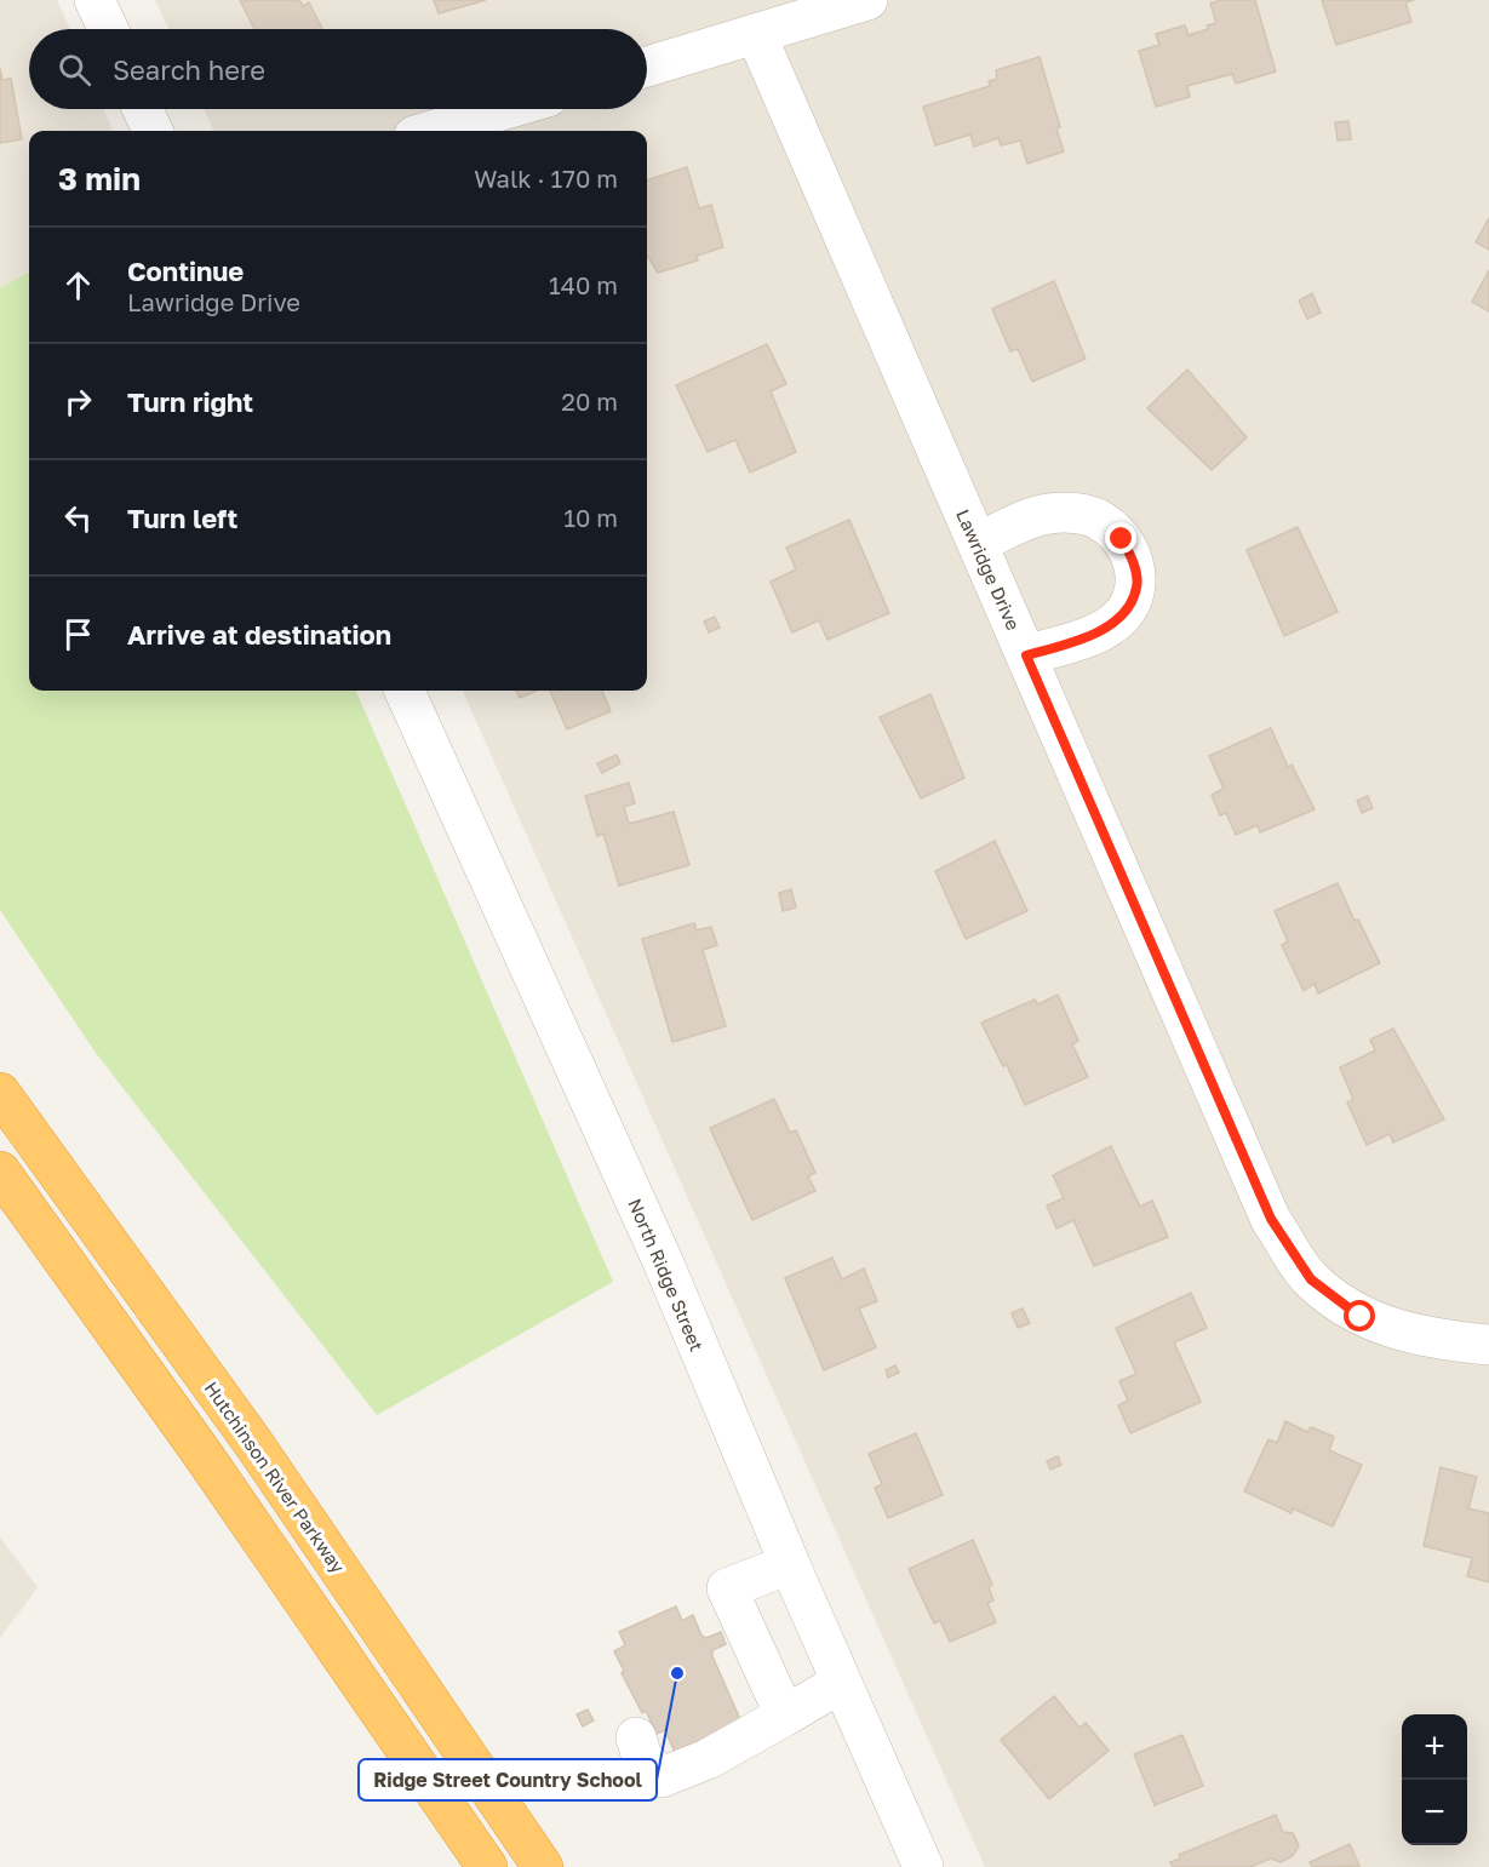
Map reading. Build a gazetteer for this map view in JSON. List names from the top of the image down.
{
  "streets": {
    "highway": ["Hutchinson River Parkway"],
    "street": ["Lawridge Drive", "North Ridge Street"]
  },
  "places": ["Ridge Street Country School"],
  "page": {
    "search": "Search here",
    "heading": ["3 min", "Walk · 170 m"],
    "list": [
      ["Continue", "Lawridge Drive", "140 m"],
      ["Turn right", "20 m"],
      ["Turn left", "10 m"],
      "Arrive at destination"
    ],
    "map_buttons": ["+", "−"]
  }
}
